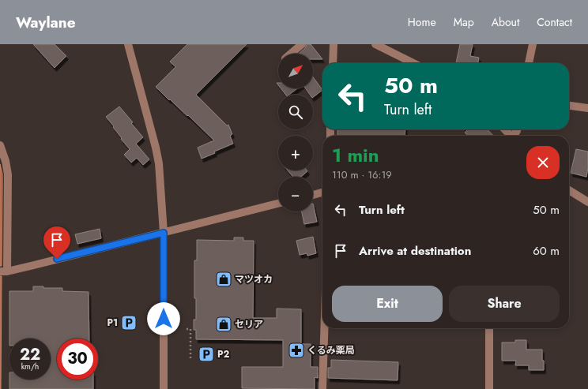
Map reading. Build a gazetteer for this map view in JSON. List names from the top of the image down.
{
  "places": {
    "shop": ["マツオカ", "セリア"],
    "parking": ["P1", "P2"],
    "pharmacy": ["くるみ薬局"]
  },
  "north": "top right",
  "page": {
    "header": "Waylane",
    "nav": [
      "Home",
      "Map",
      "About",
      "Contact"
    ],
    "map_buttons": ["+", "−"],
    "turn": ["50 m", "Turn left"],
    "heading": ["1 min", "110 m · 16:19"],
    "list": [
      {
        "name": "Turn left",
        "value": "50 m"
      },
      {
        "name": "Arrive at destination",
        "value": "60 m"
      }
    ],
    "buttons": ["Exit", "Share"],
    "speed": "22 km/h",
    "limit": "30"
  }
}
